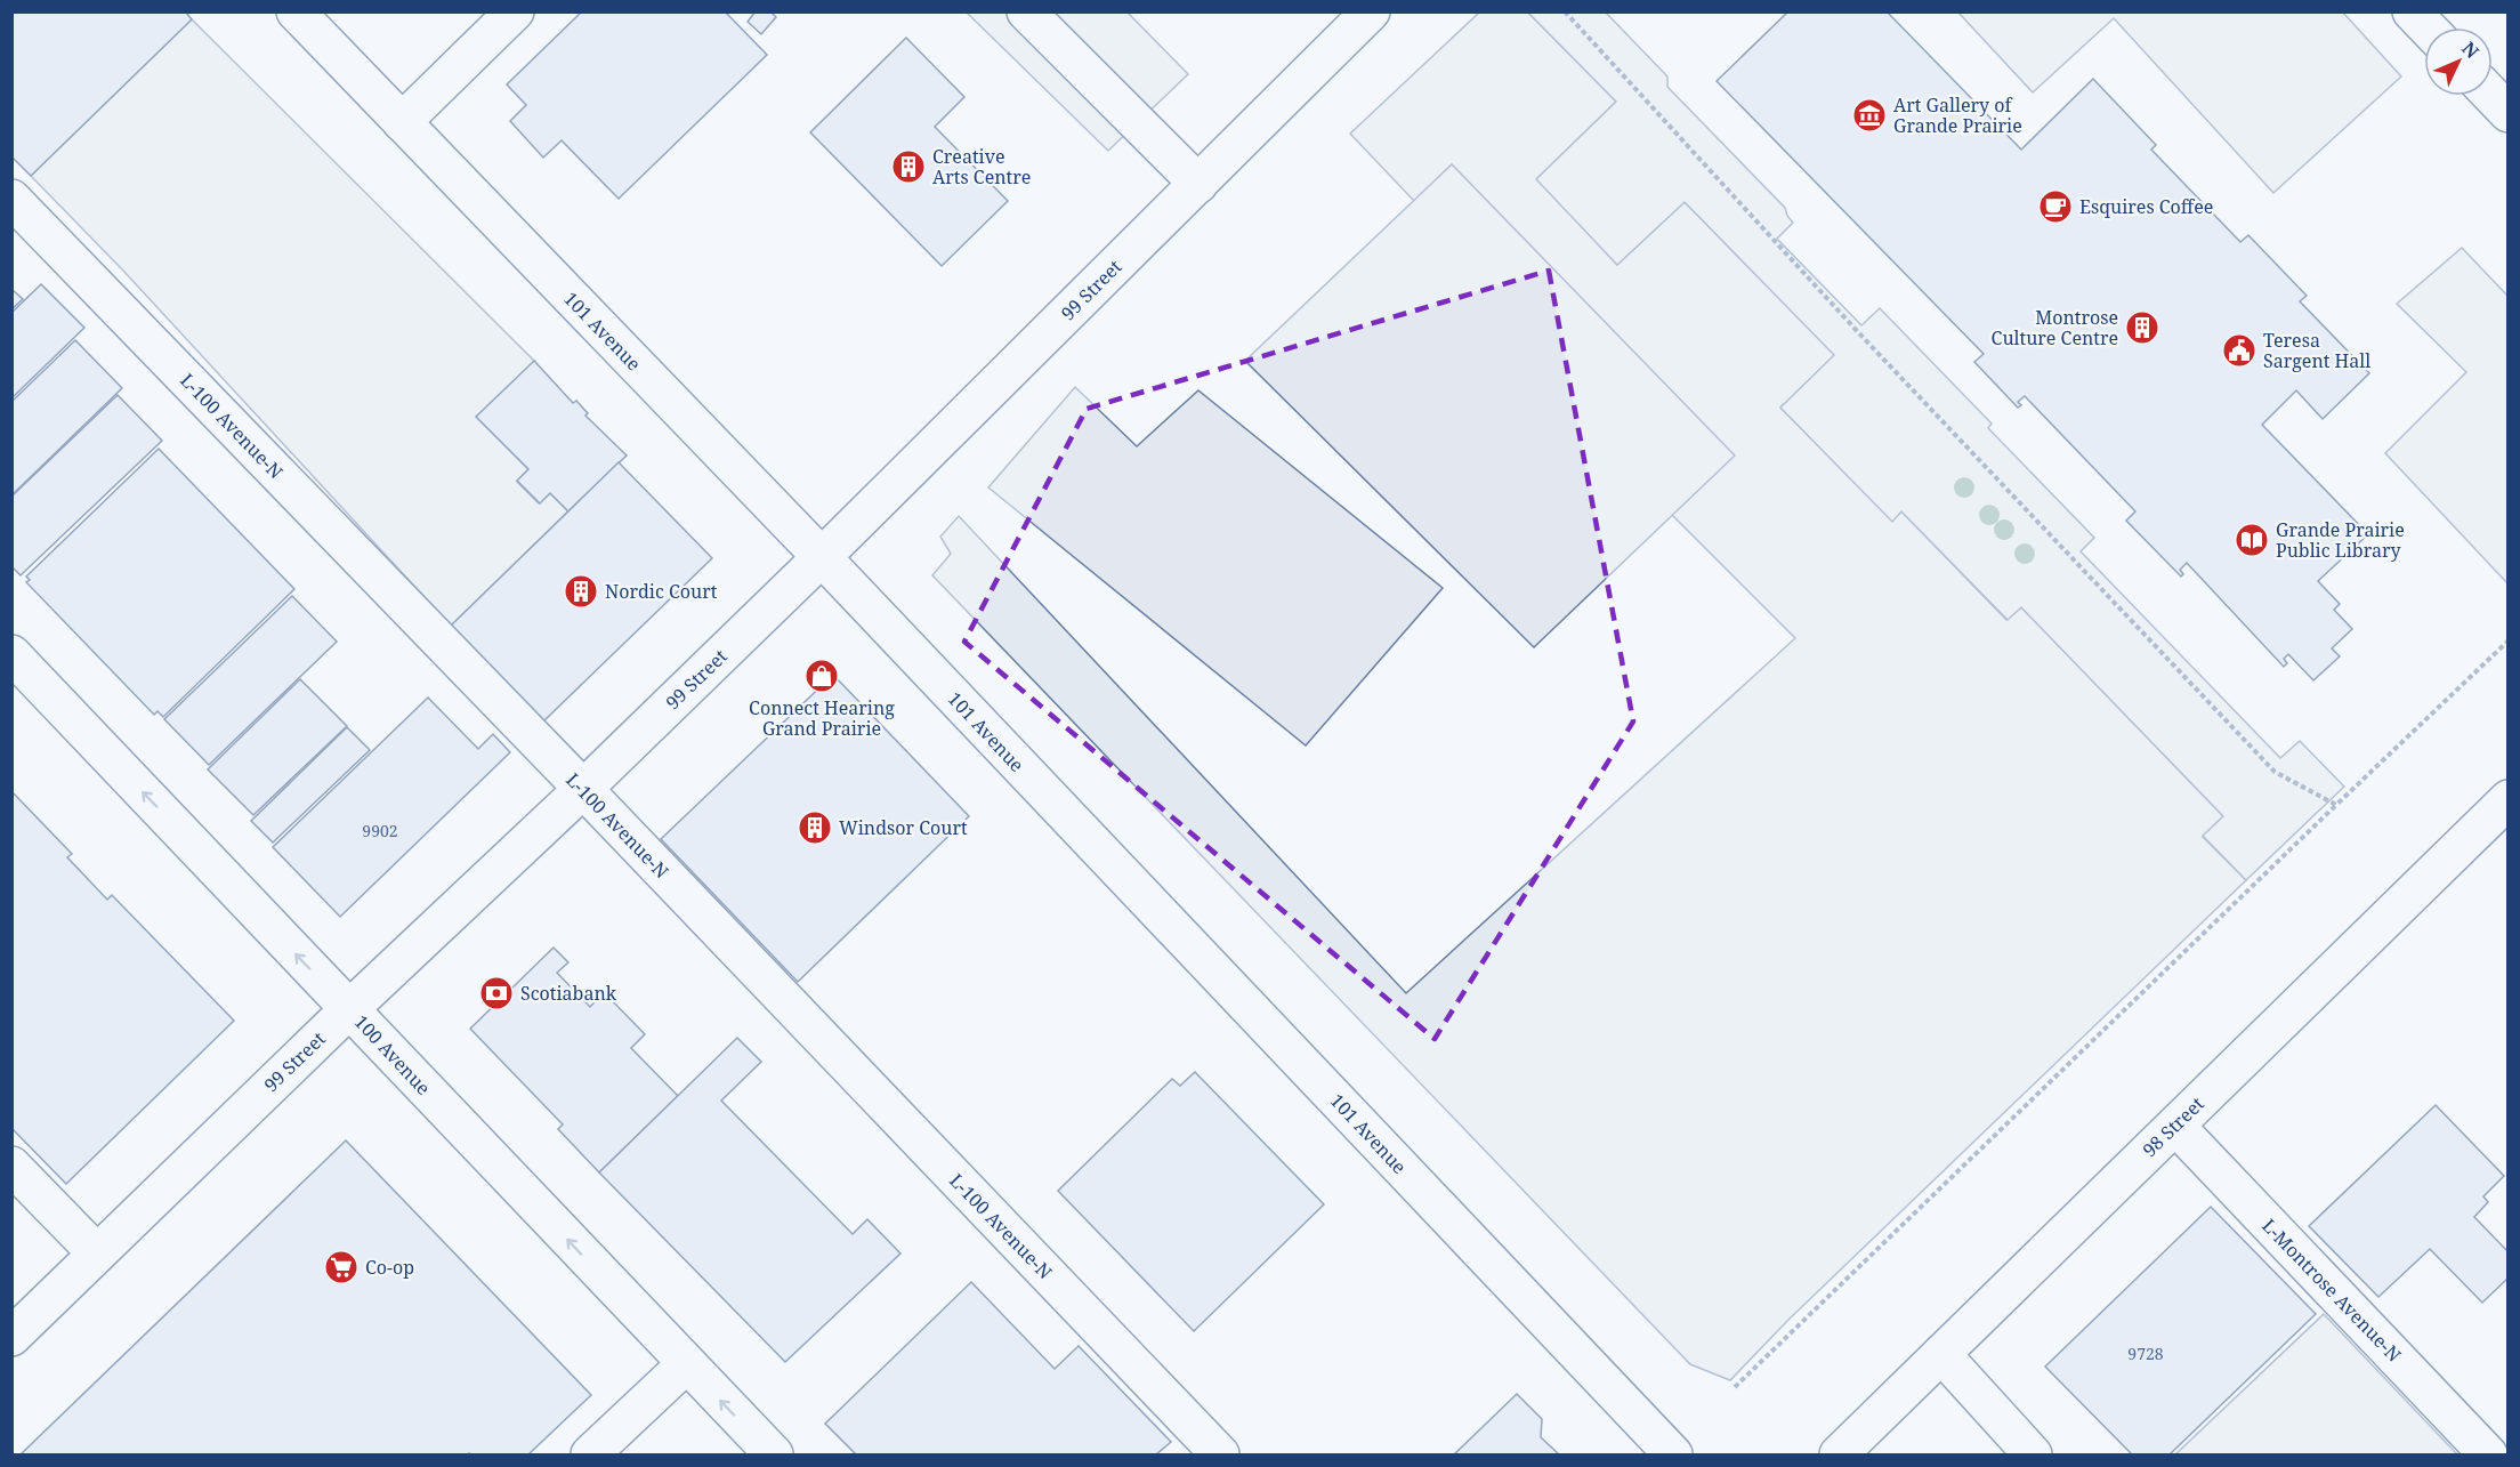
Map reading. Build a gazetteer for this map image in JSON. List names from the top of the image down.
{
  "streets": {
    "street": [
      "99 Street",
      "101 Avenue",
      "L-100 Avenue-N",
      "100 Avenue",
      "98 Street",
      "L-Montrose Avenue-N"
    ]
  },
  "crossings": [
    ["99 Street", "101 Avenue"],
    ["99 Street", "L-100 Avenue-N"],
    ["99 Street", "100 Avenue"],
    ["98 Street", "L-Montrose Avenue-N"]
  ],
  "one_way": ["100 Avenue"],
  "places": {
    "museum": ["Art Gallery of Grande Prairie"],
    "building": [
      "Creative Arts Centre",
      "Montrose Culture Centre",
      "Nordic Court",
      "Windsor Court"
    ],
    "cafe": ["Esquires Coffee"],
    "public building": ["Teresa Sargent Hall"],
    "library": ["Grande Prairie Public Library"],
    "shop": ["Connect Hearing Grand Prairie"],
    "bank": ["Scotiabank"],
    "supermarket": ["Co-op"]
  },
  "house_numbers": ["9902", "9728"],
  "north": "top right"
}
